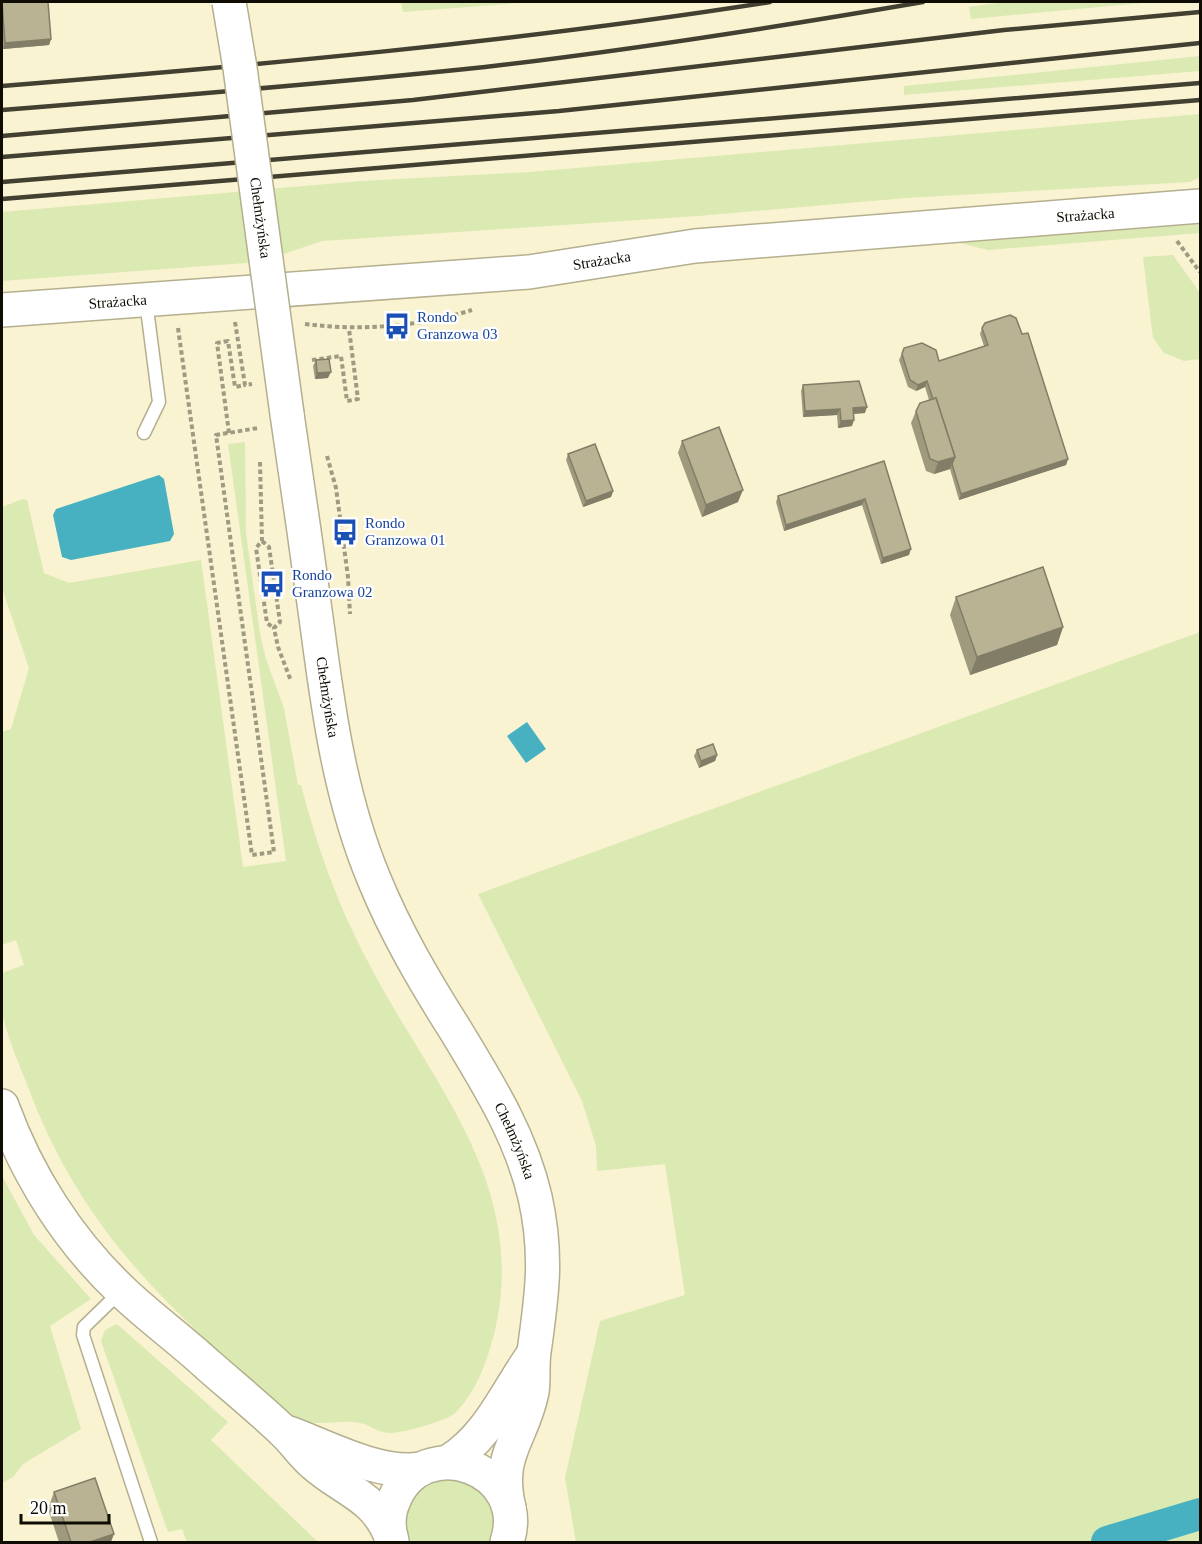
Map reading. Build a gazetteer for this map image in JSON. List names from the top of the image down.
{
  "streets": {
    "street": ["Strażacka", "Chełmżyńska"]
  },
  "places": {
    "bus stop": ["Rondo Granzowa 03", "Rondo Granzowa 01", "Rondo Granzowa 02"]
  },
  "scale_bar": "20 m"
}
